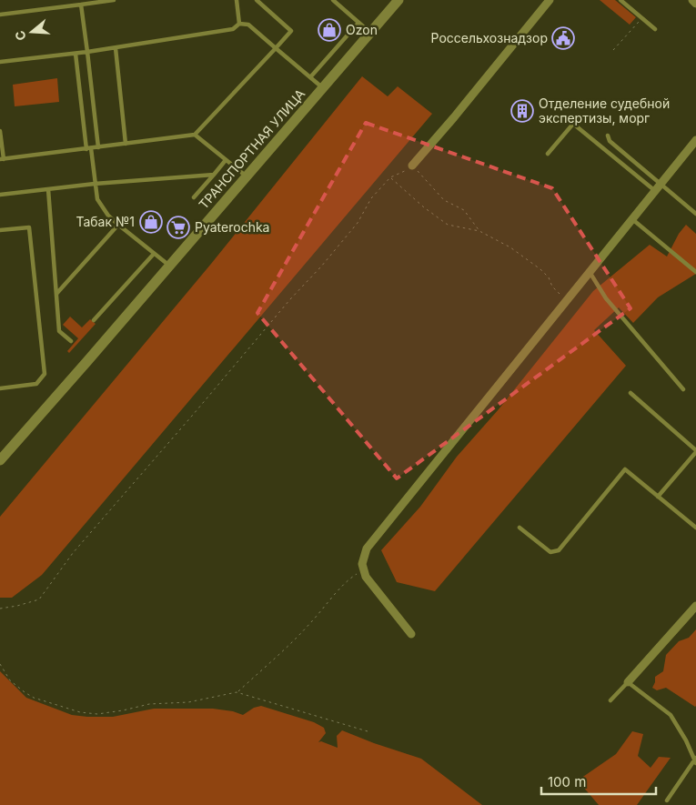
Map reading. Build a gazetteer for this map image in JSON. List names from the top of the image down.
{
  "streets": {
    "street": ["ТРАНСПОРТНАЯ УЛИЦА"]
  },
  "places": {
    "shop": ["Ozon", "Табак №1"],
    "public building": ["Россельхознадзор"],
    "building": ["Отделение судебной экспертизы, морг"],
    "supermarket": ["Pyaterochka"]
  },
  "scale_bar": "100 m",
  "north": "left"
}
